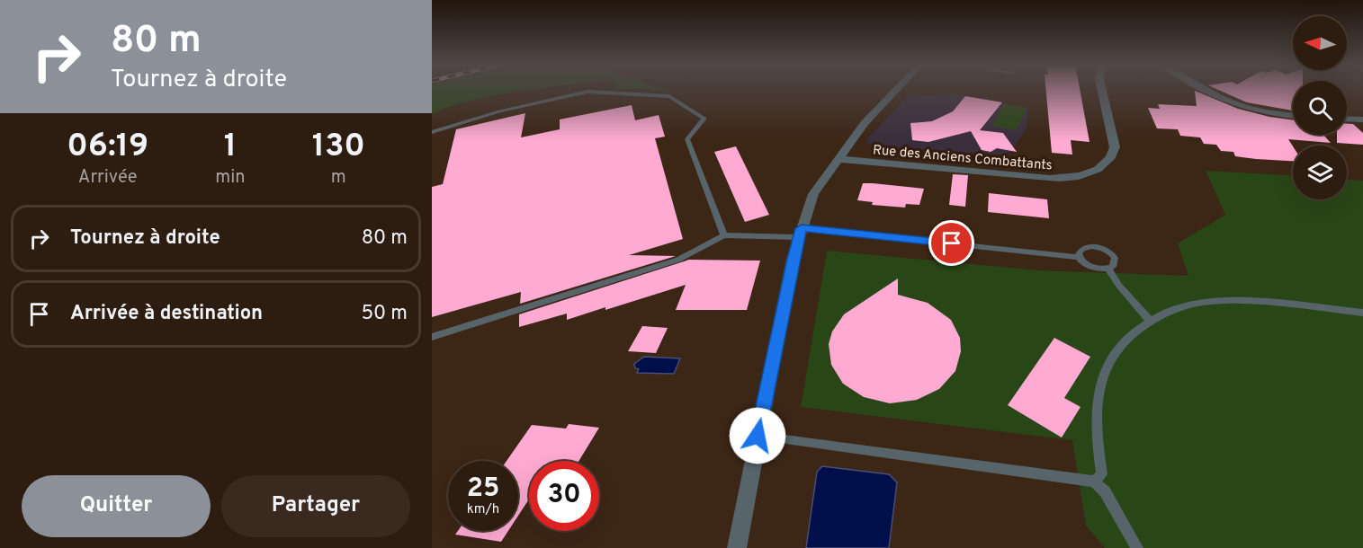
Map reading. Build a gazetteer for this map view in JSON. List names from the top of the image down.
{
  "streets": {
    "street": ["Rue des Anciens Combattants"]
  },
  "north": "left",
  "page": {
    "turn": ["80 m", "Tournez à droite"],
    "eta": [
      "06:19",
      "Arrivée",
      "1",
      "min",
      "130",
      "m"
    ],
    "list": [
      {
        "name": "Tournez à droite",
        "value": "80 m"
      },
      {
        "name": "Arrivée à destination",
        "value": "50 m"
      }
    ],
    "speed": "25 km/h",
    "limit": "30",
    "buttons": ["Quitter", "Partager"]
  }
}
